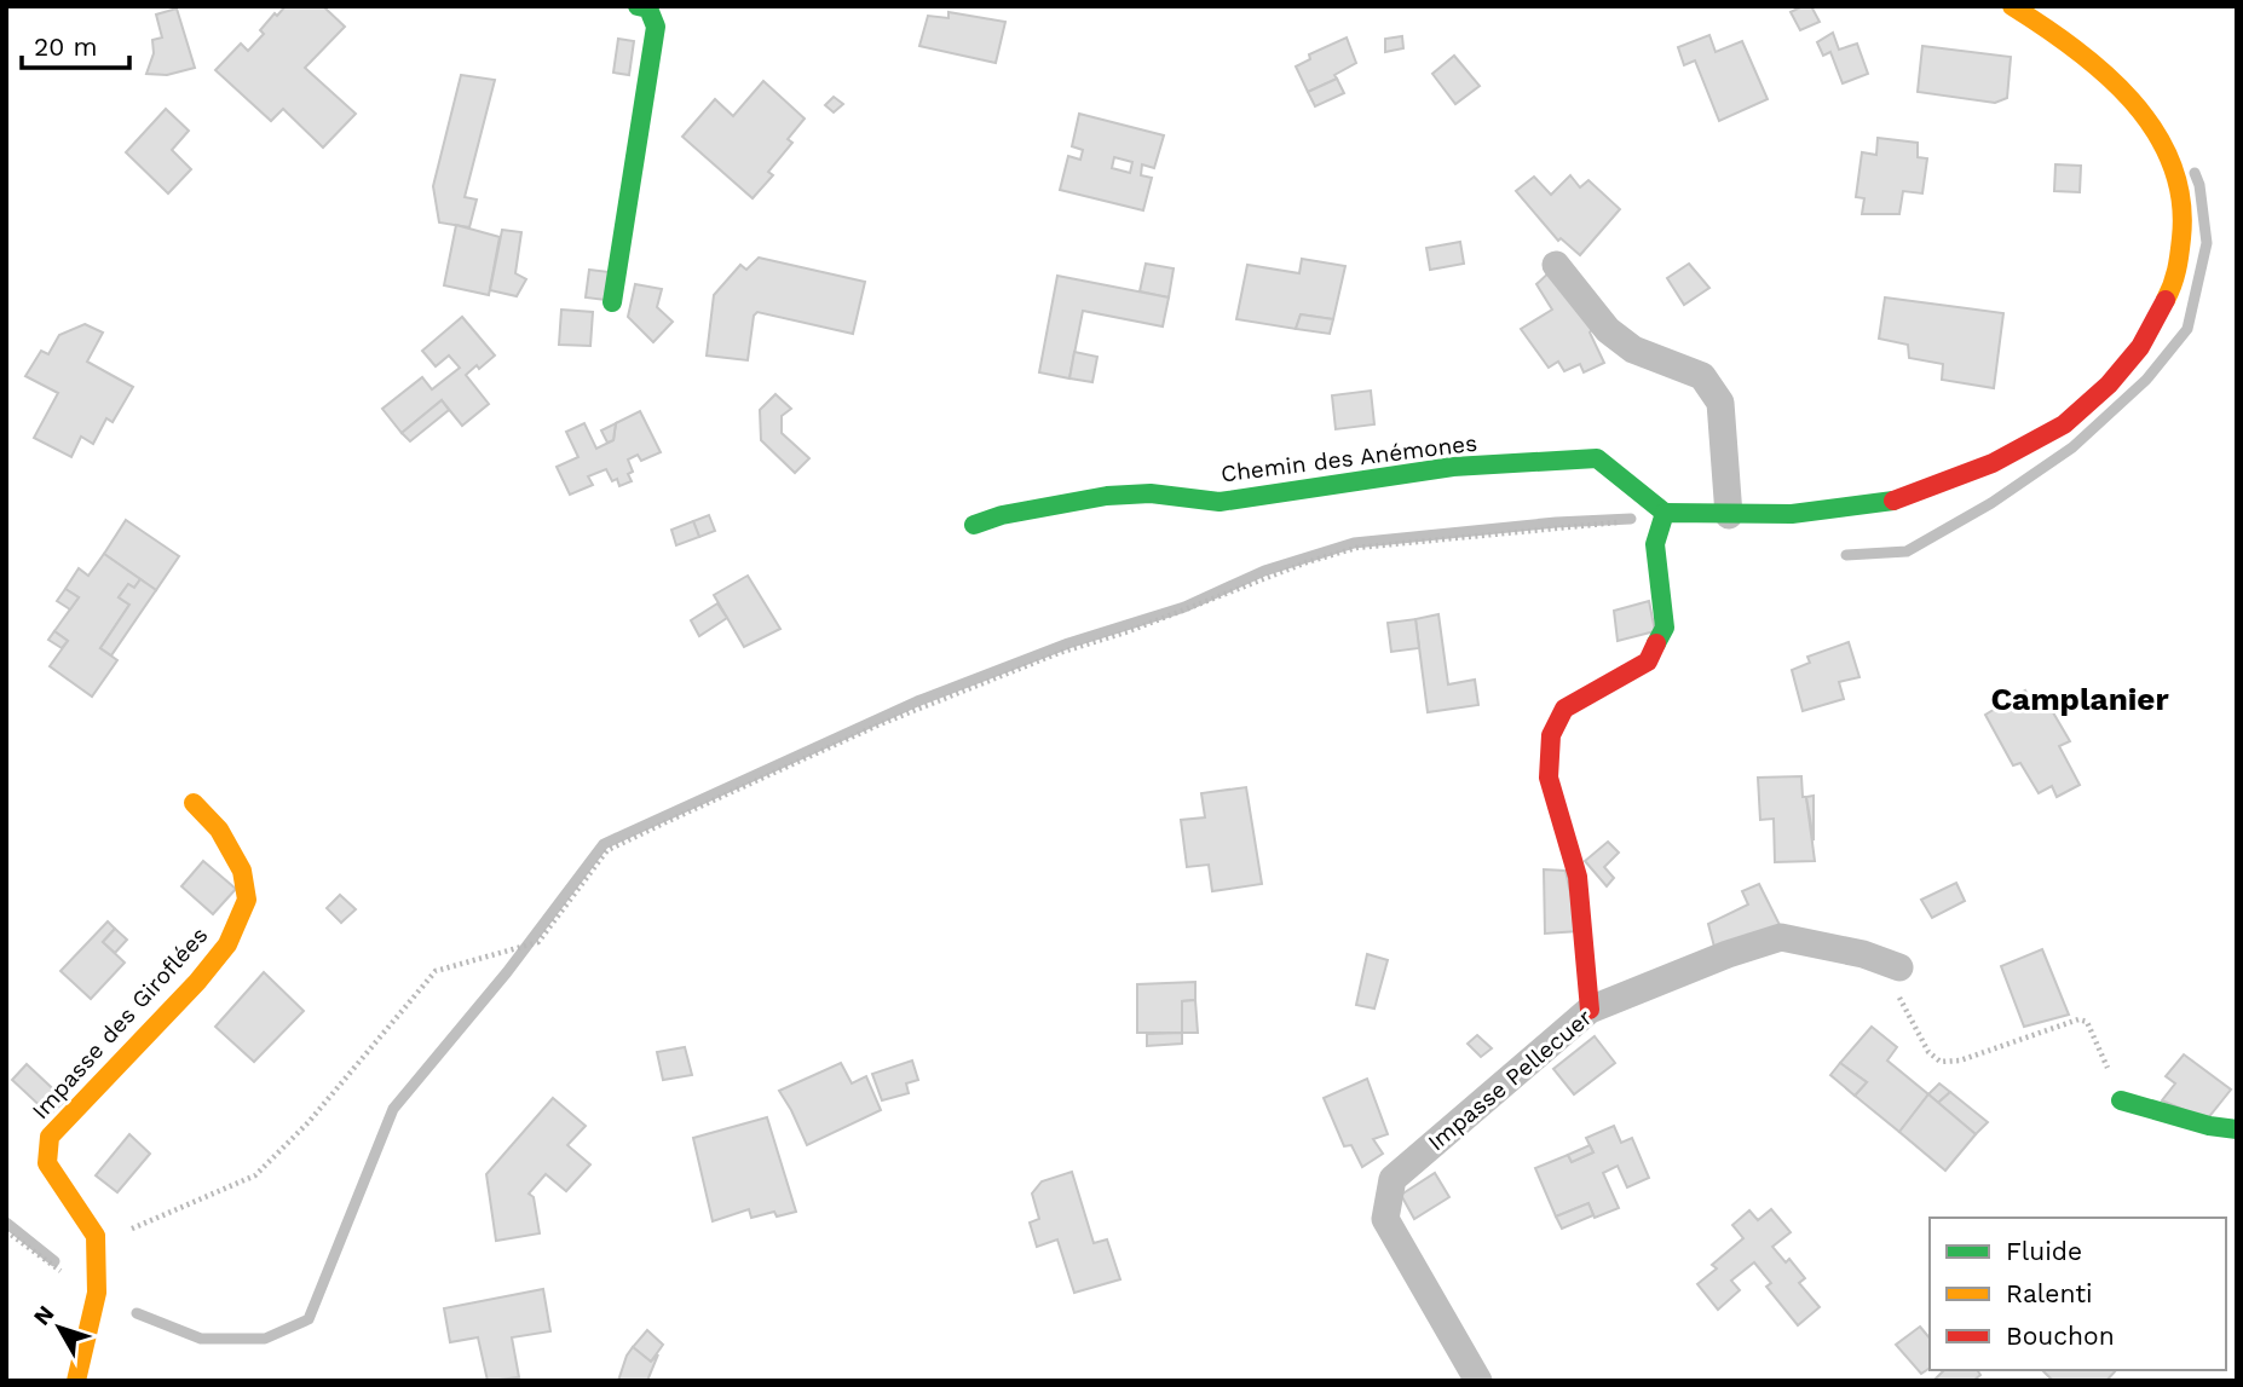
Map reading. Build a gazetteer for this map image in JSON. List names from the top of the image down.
{
  "streets": {
    "street": ["Chemin des Anémones", "Impasse des Giroflées", "Impasse Pellecuer"]
  },
  "districts": ["Camplanier"],
  "legend": ["Fluide", "Ralenti", "Bouchon"],
  "scale_bar": "20 m",
  "north": "top left"
}
